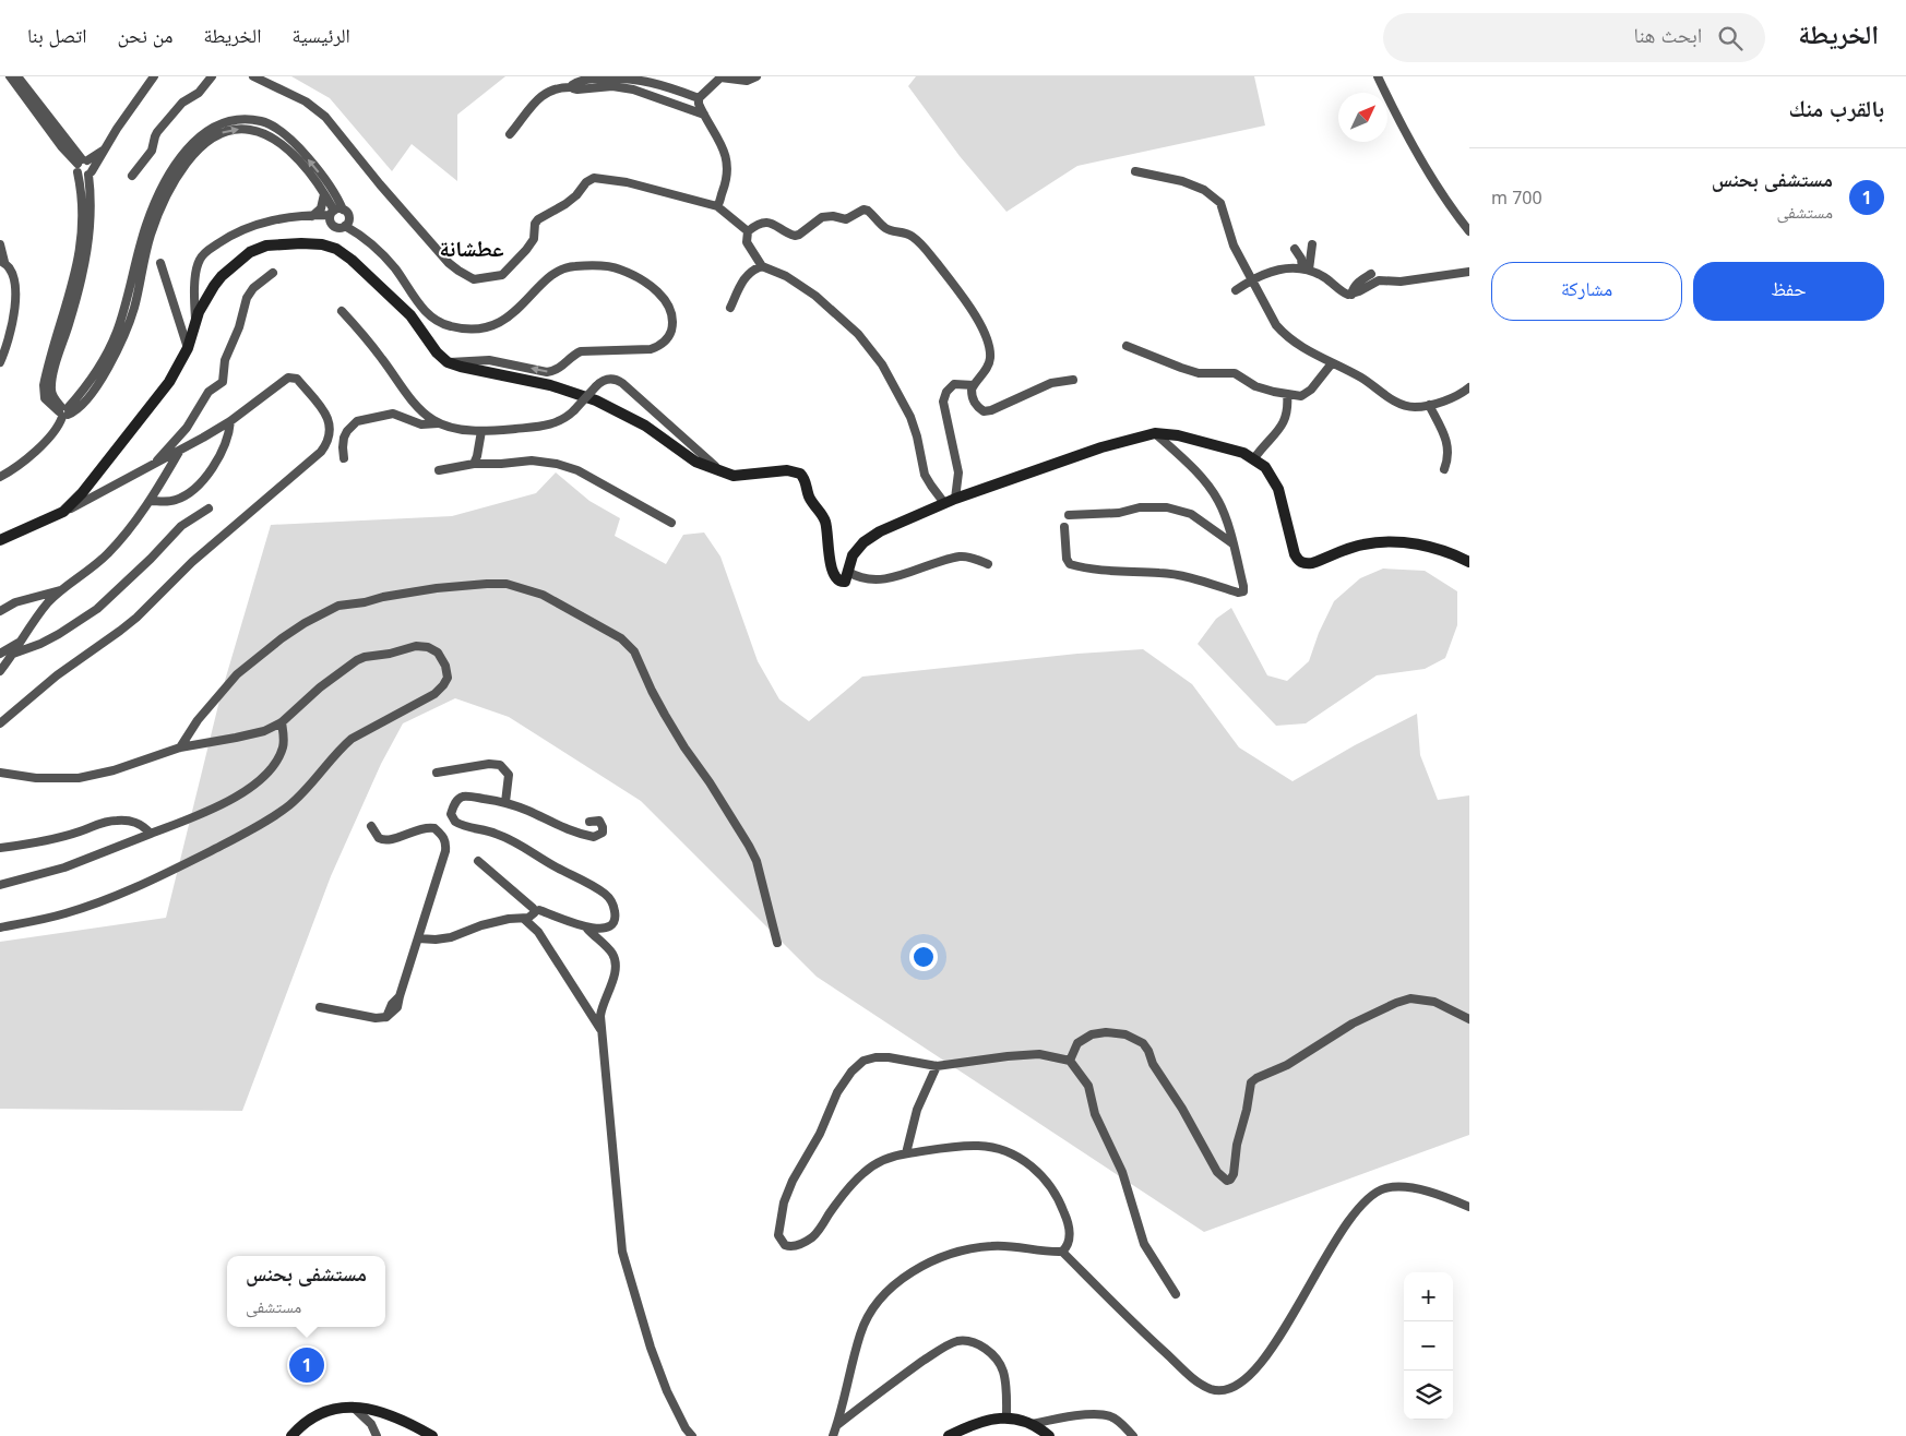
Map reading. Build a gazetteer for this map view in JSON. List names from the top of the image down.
{
  "districts": ["عطشانة"],
  "north": "top right",
  "page": {
    "header": "الخريطة",
    "search": "ابحث هنا",
    "nav": [
      "الرئيسية",
      "الخريطة",
      "من نحن",
      "اتصل بنا"
    ],
    "heading": "بالقرب منك",
    "list": [
      {
        "mark": "1",
        "name": "مستشفى بحنس",
        "note": "مستشفى",
        "value": "700 m"
      }
    ],
    "buttons": ["حفظ", "مشاركة"],
    "popup": ["مستشفى بحنس", "مستشفى"],
    "map_buttons": ["+", "−"],
    "pins": "1"
  }
}
